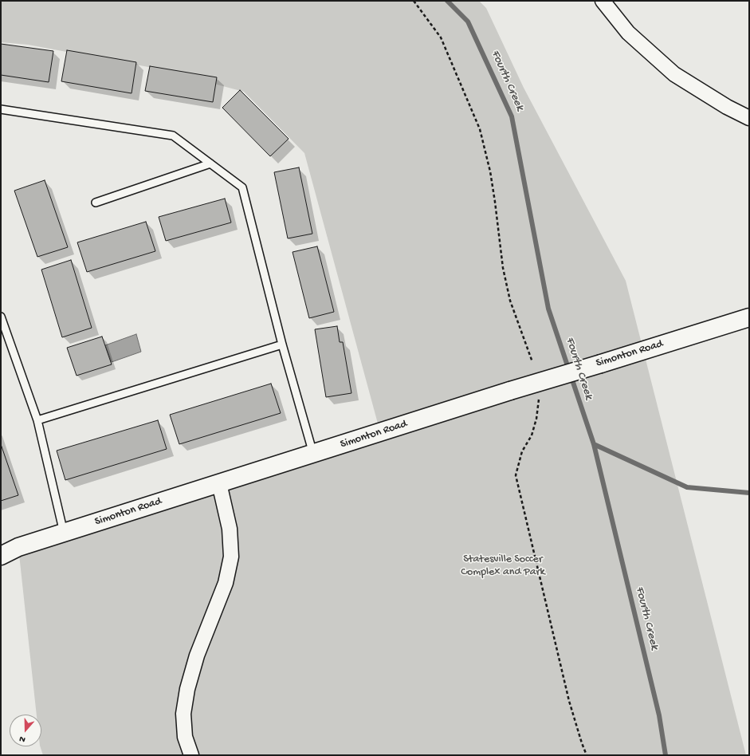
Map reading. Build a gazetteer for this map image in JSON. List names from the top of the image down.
{
  "streets": {
    "street": ["Simonton Road"]
  },
  "water": ["Fourth Creek"],
  "parks": ["Statesville Soccer Complex and Park"],
  "north": "bottom"
}
